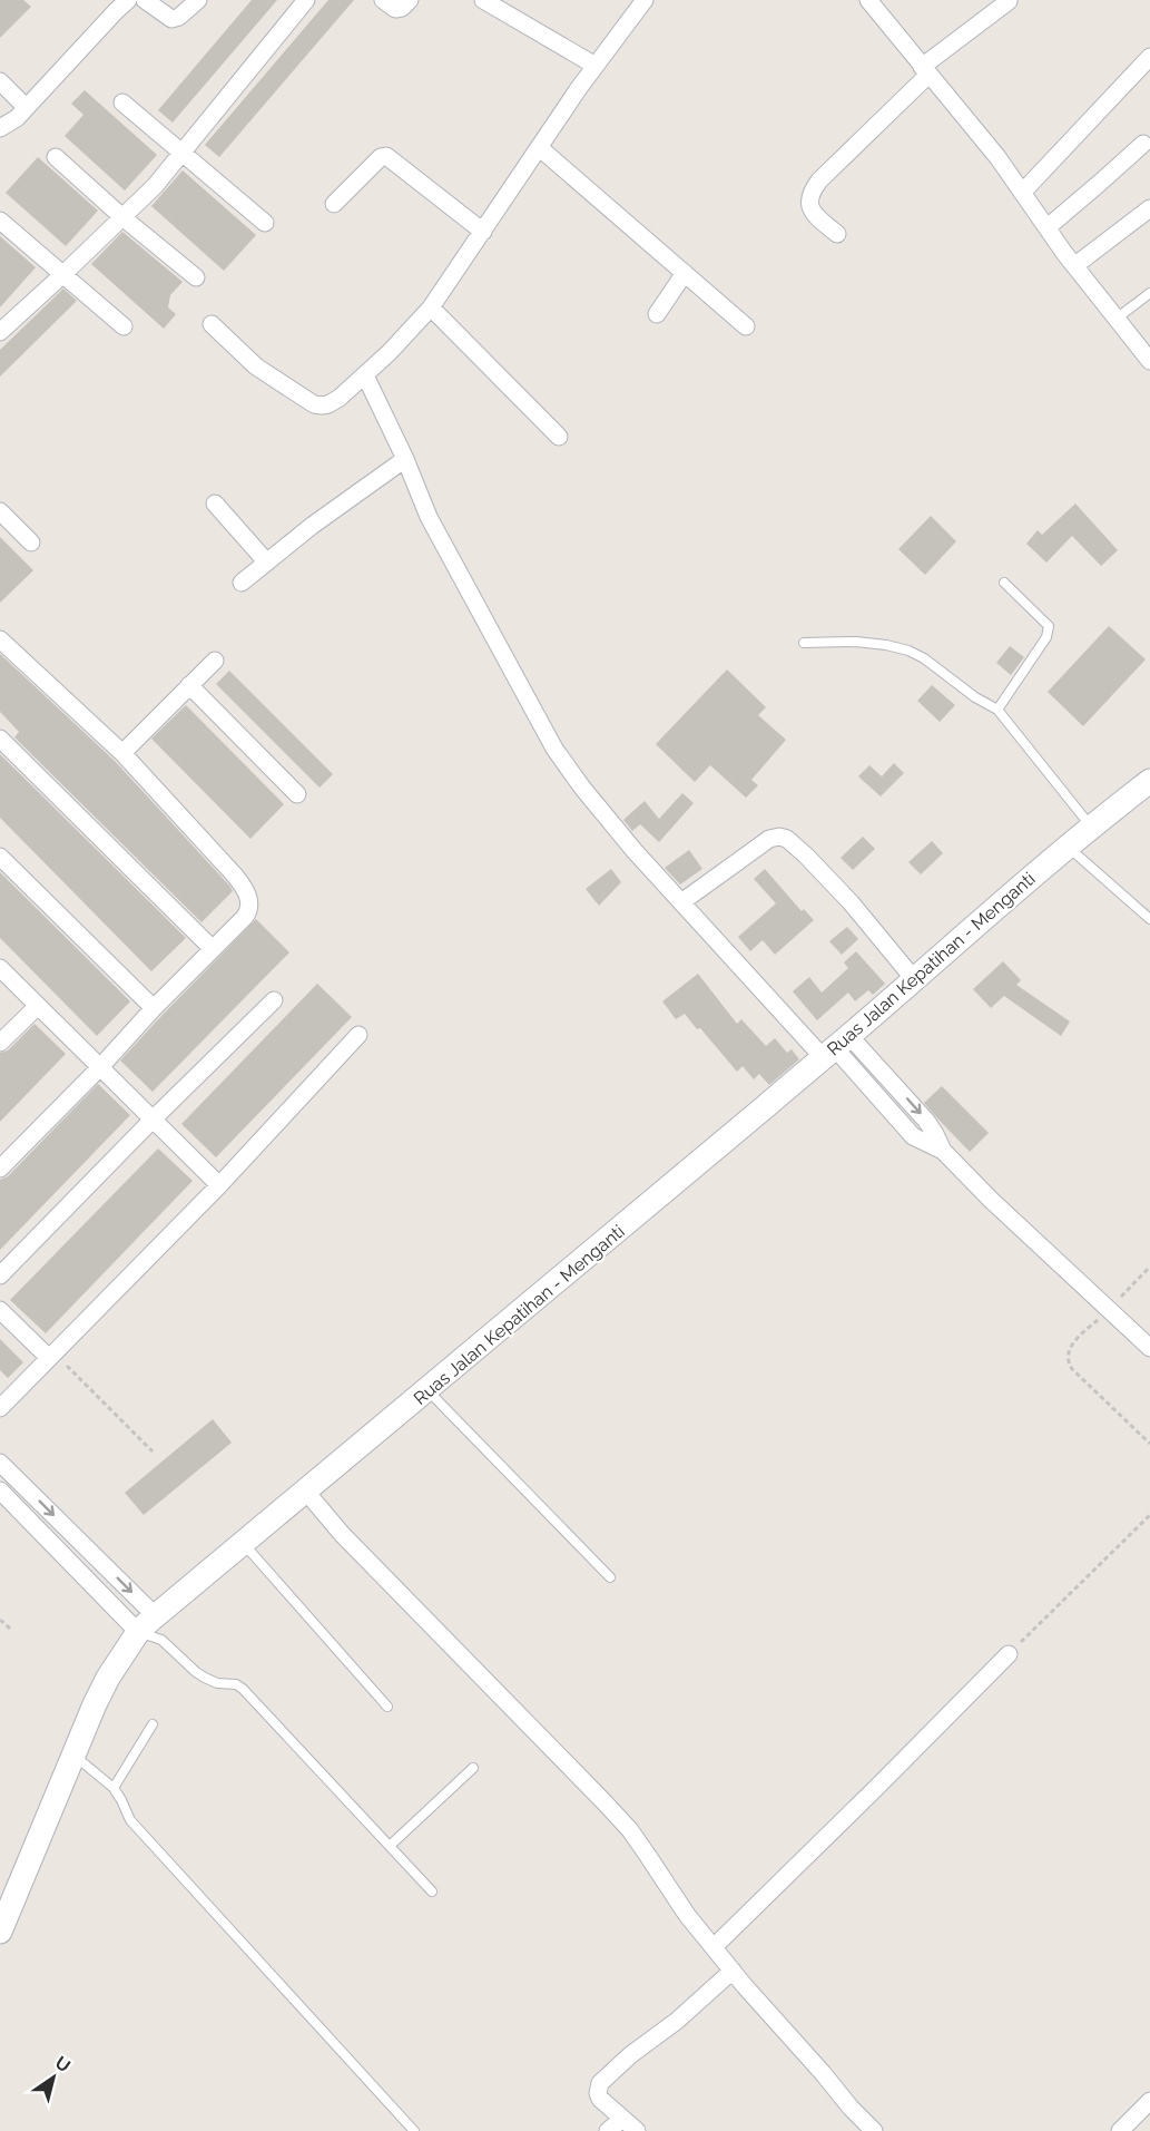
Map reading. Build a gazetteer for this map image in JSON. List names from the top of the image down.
{
  "streets": {
    "main road": ["Ruas Jalan Kepatihan - Menganti"]
  },
  "north": "top right"
}
